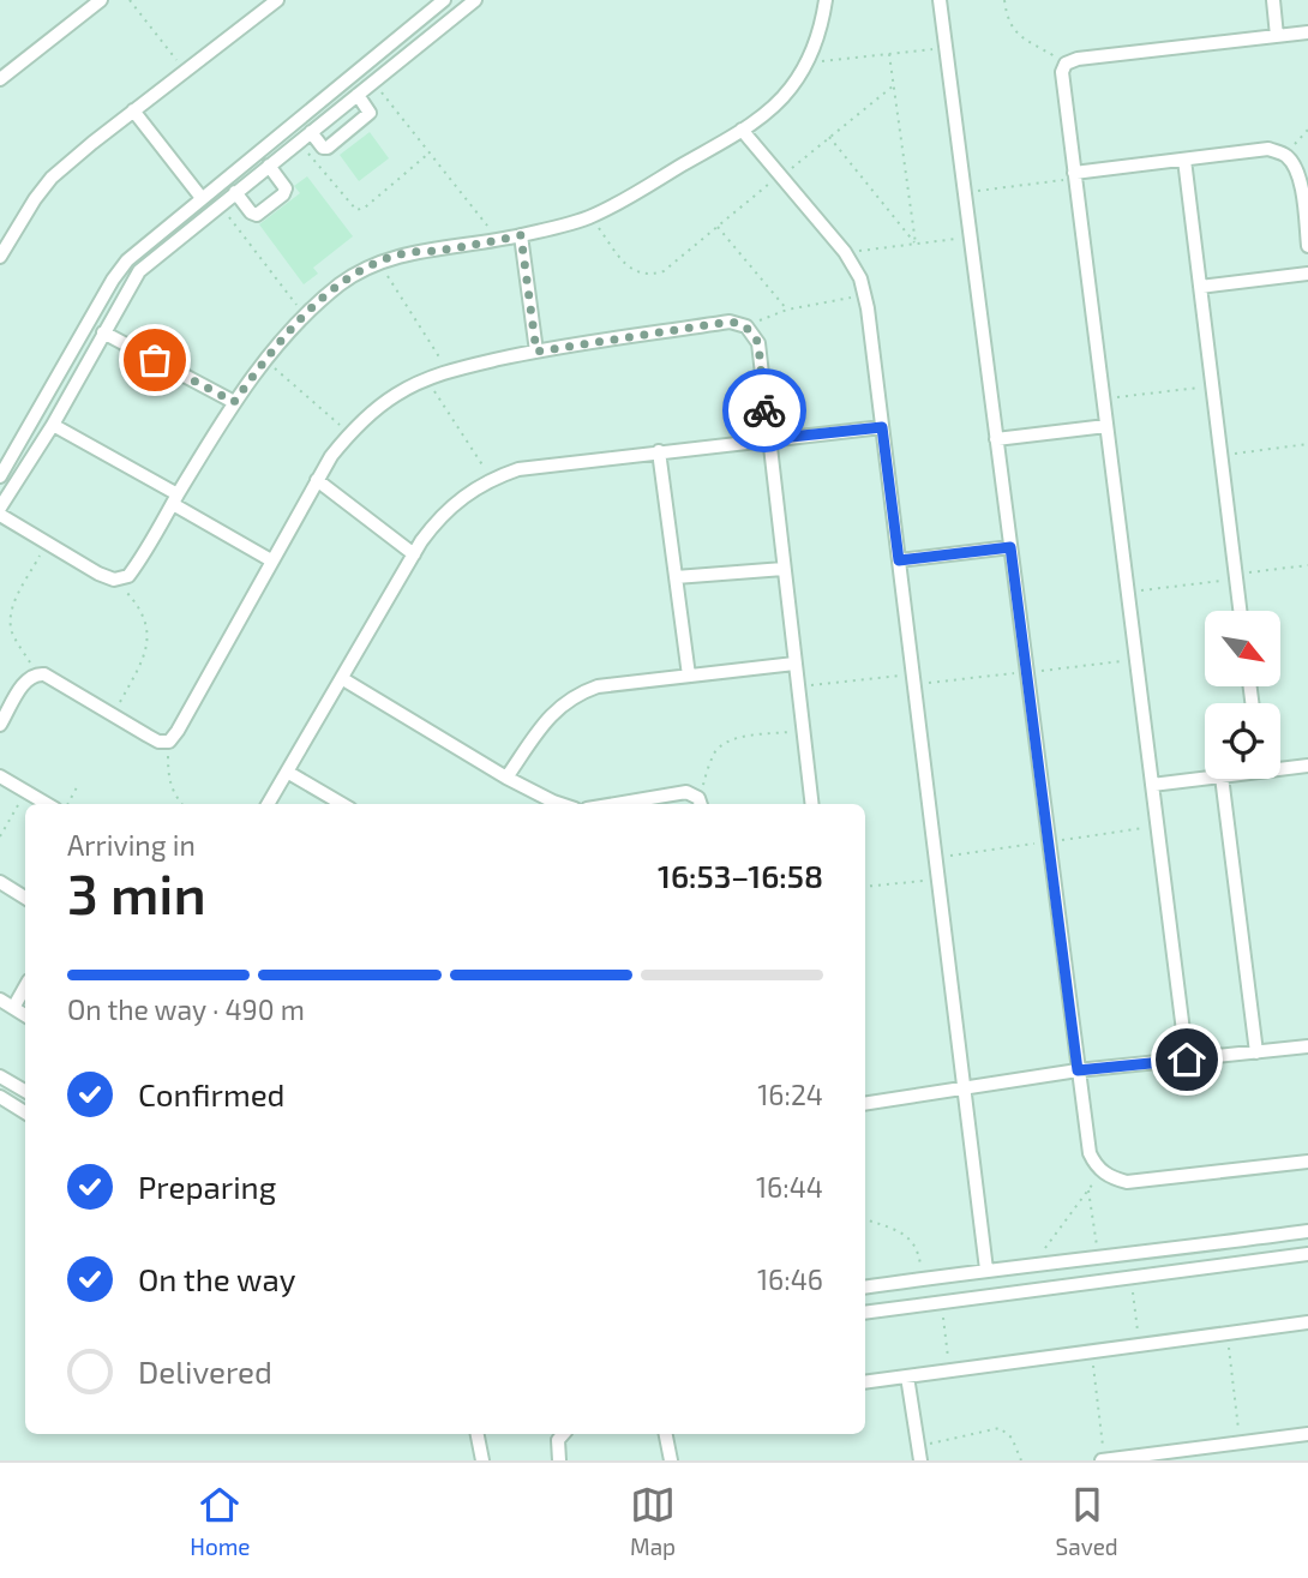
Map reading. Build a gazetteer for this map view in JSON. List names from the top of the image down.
{
  "north": "bottom right",
  "page": {
    "heading": ["3 min", "Arriving in", "16:53–16:58"],
    "bar": "On the way · 490 m",
    "list": [
      ["Confirmed", "16:24"],
      ["Preparing", "16:44"],
      ["On the way", "16:46"],
      "Delivered"
    ],
    "tabs": ["Home", "Map", "Saved"]
  }
}
